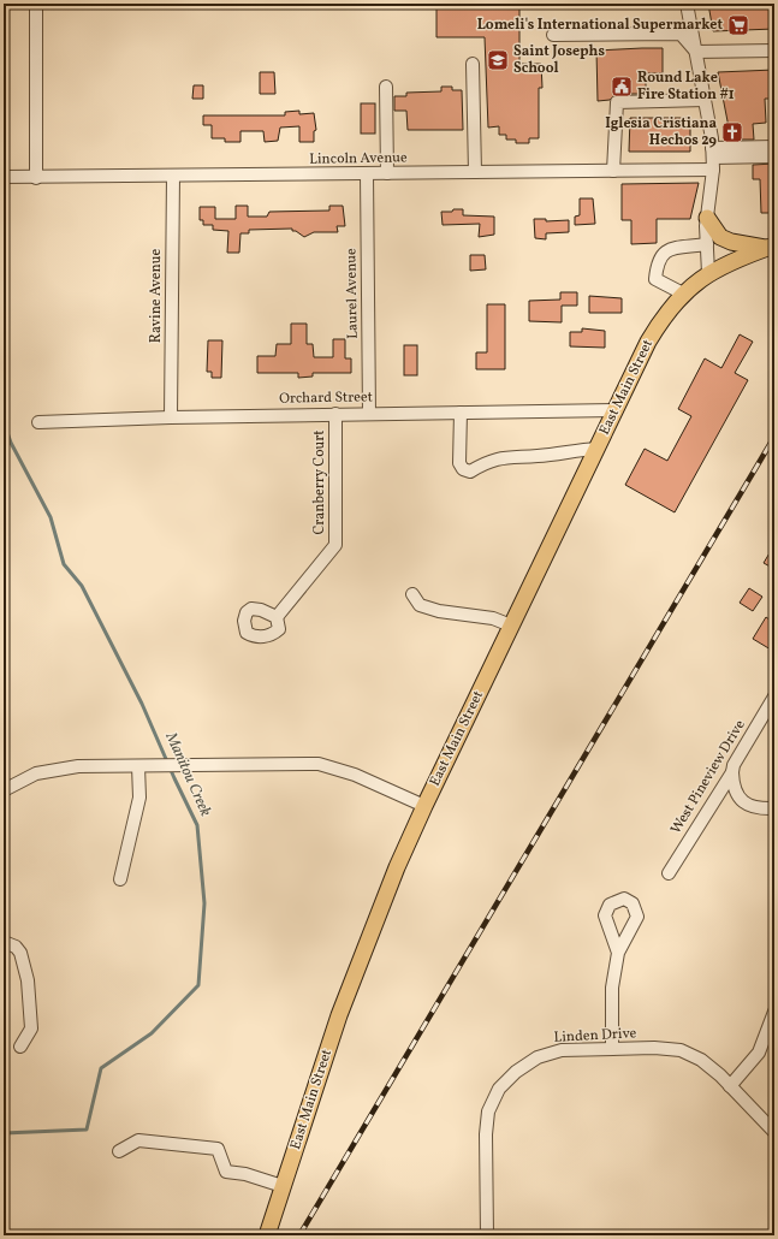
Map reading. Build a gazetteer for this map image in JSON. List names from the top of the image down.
{
  "streets": {
    "main road": ["East Main Street"],
    "street": [
      "Lincoln Avenue",
      "Laurel Avenue",
      "Ravine Avenue",
      "Orchard Street",
      "Cranberry Court",
      "West Pineview Drive",
      "Linden Drive"
    ]
  },
  "crossings": [
    ["Lincoln Avenue", "Laurel Avenue"],
    ["Lincoln Avenue", "Ravine Avenue"],
    ["Laurel Avenue", "Orchard Street"],
    ["Ravine Avenue", "Orchard Street"],
    ["East Main Street", "Orchard Street"],
    ["Orchard Street", "Cranberry Court"]
  ],
  "water": ["Manitou Creek"],
  "places": {
    "supermarket": ["Lomeli's International Supermarket"],
    "school or university": ["Saint Josephs School"],
    "public building": ["Round Lake Fire Station #1"],
    "church": ["Iglesia Cristiana Hechos 29"]
  }
}
